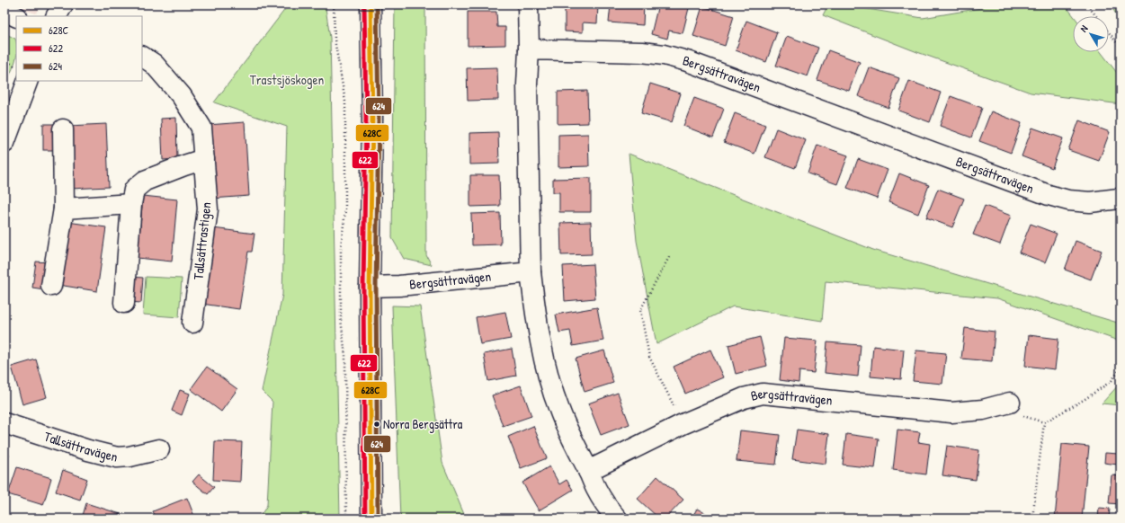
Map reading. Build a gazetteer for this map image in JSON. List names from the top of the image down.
{
  "streets": {
    "street": ["Bergsättravägen", "Tallsättrastigen", "Tallsättravägen"]
  },
  "parks": ["Trastsjöskogen"],
  "places": ["Norra Bergsättra"],
  "lines": ["transit line 628C", "transit line 622", "transit line 624"],
  "legend": ["628C", "622", "624"],
  "north": "top left"
}
